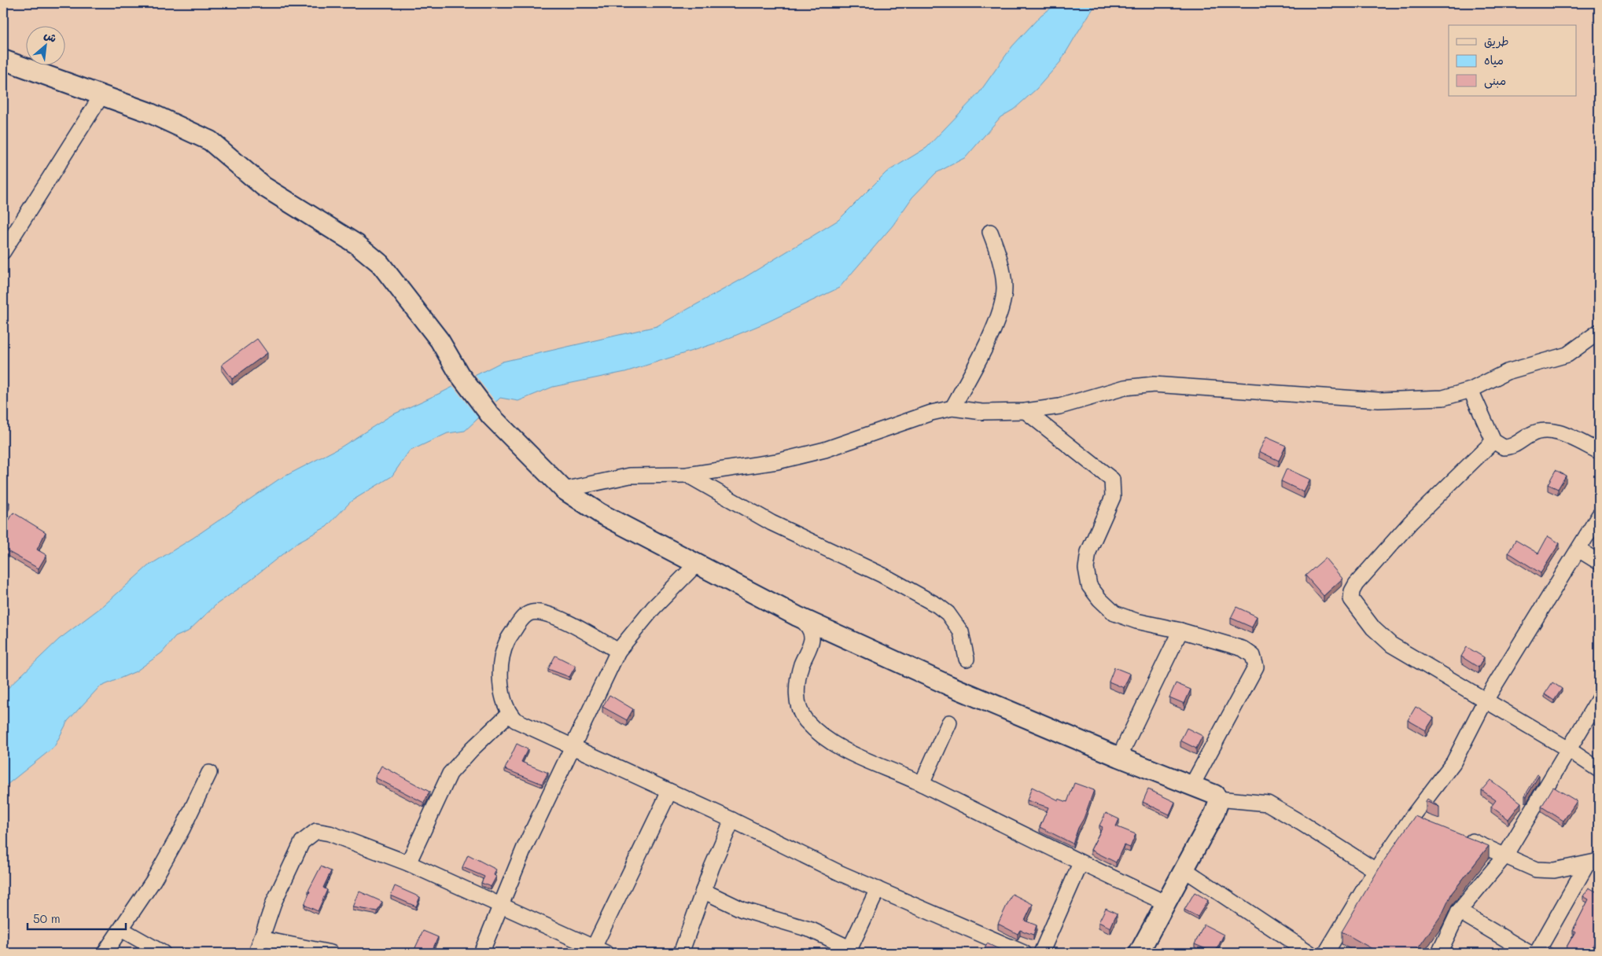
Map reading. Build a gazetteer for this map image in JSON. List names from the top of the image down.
{
  "legend": ["طريق", "مياه", "مبنى"],
  "scale_bar": "50 m",
  "north": "top right"
}
